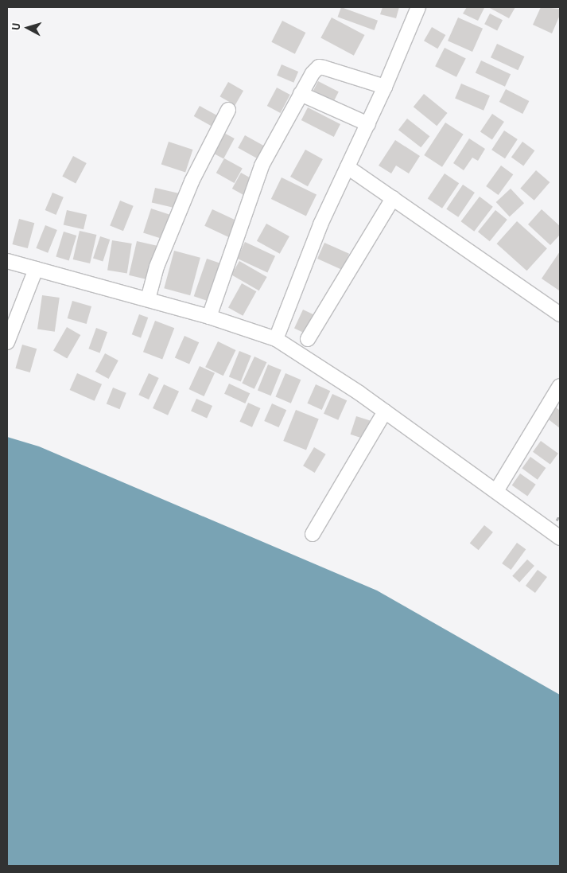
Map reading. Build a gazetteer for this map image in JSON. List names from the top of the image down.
{
  "north": "left"
}
